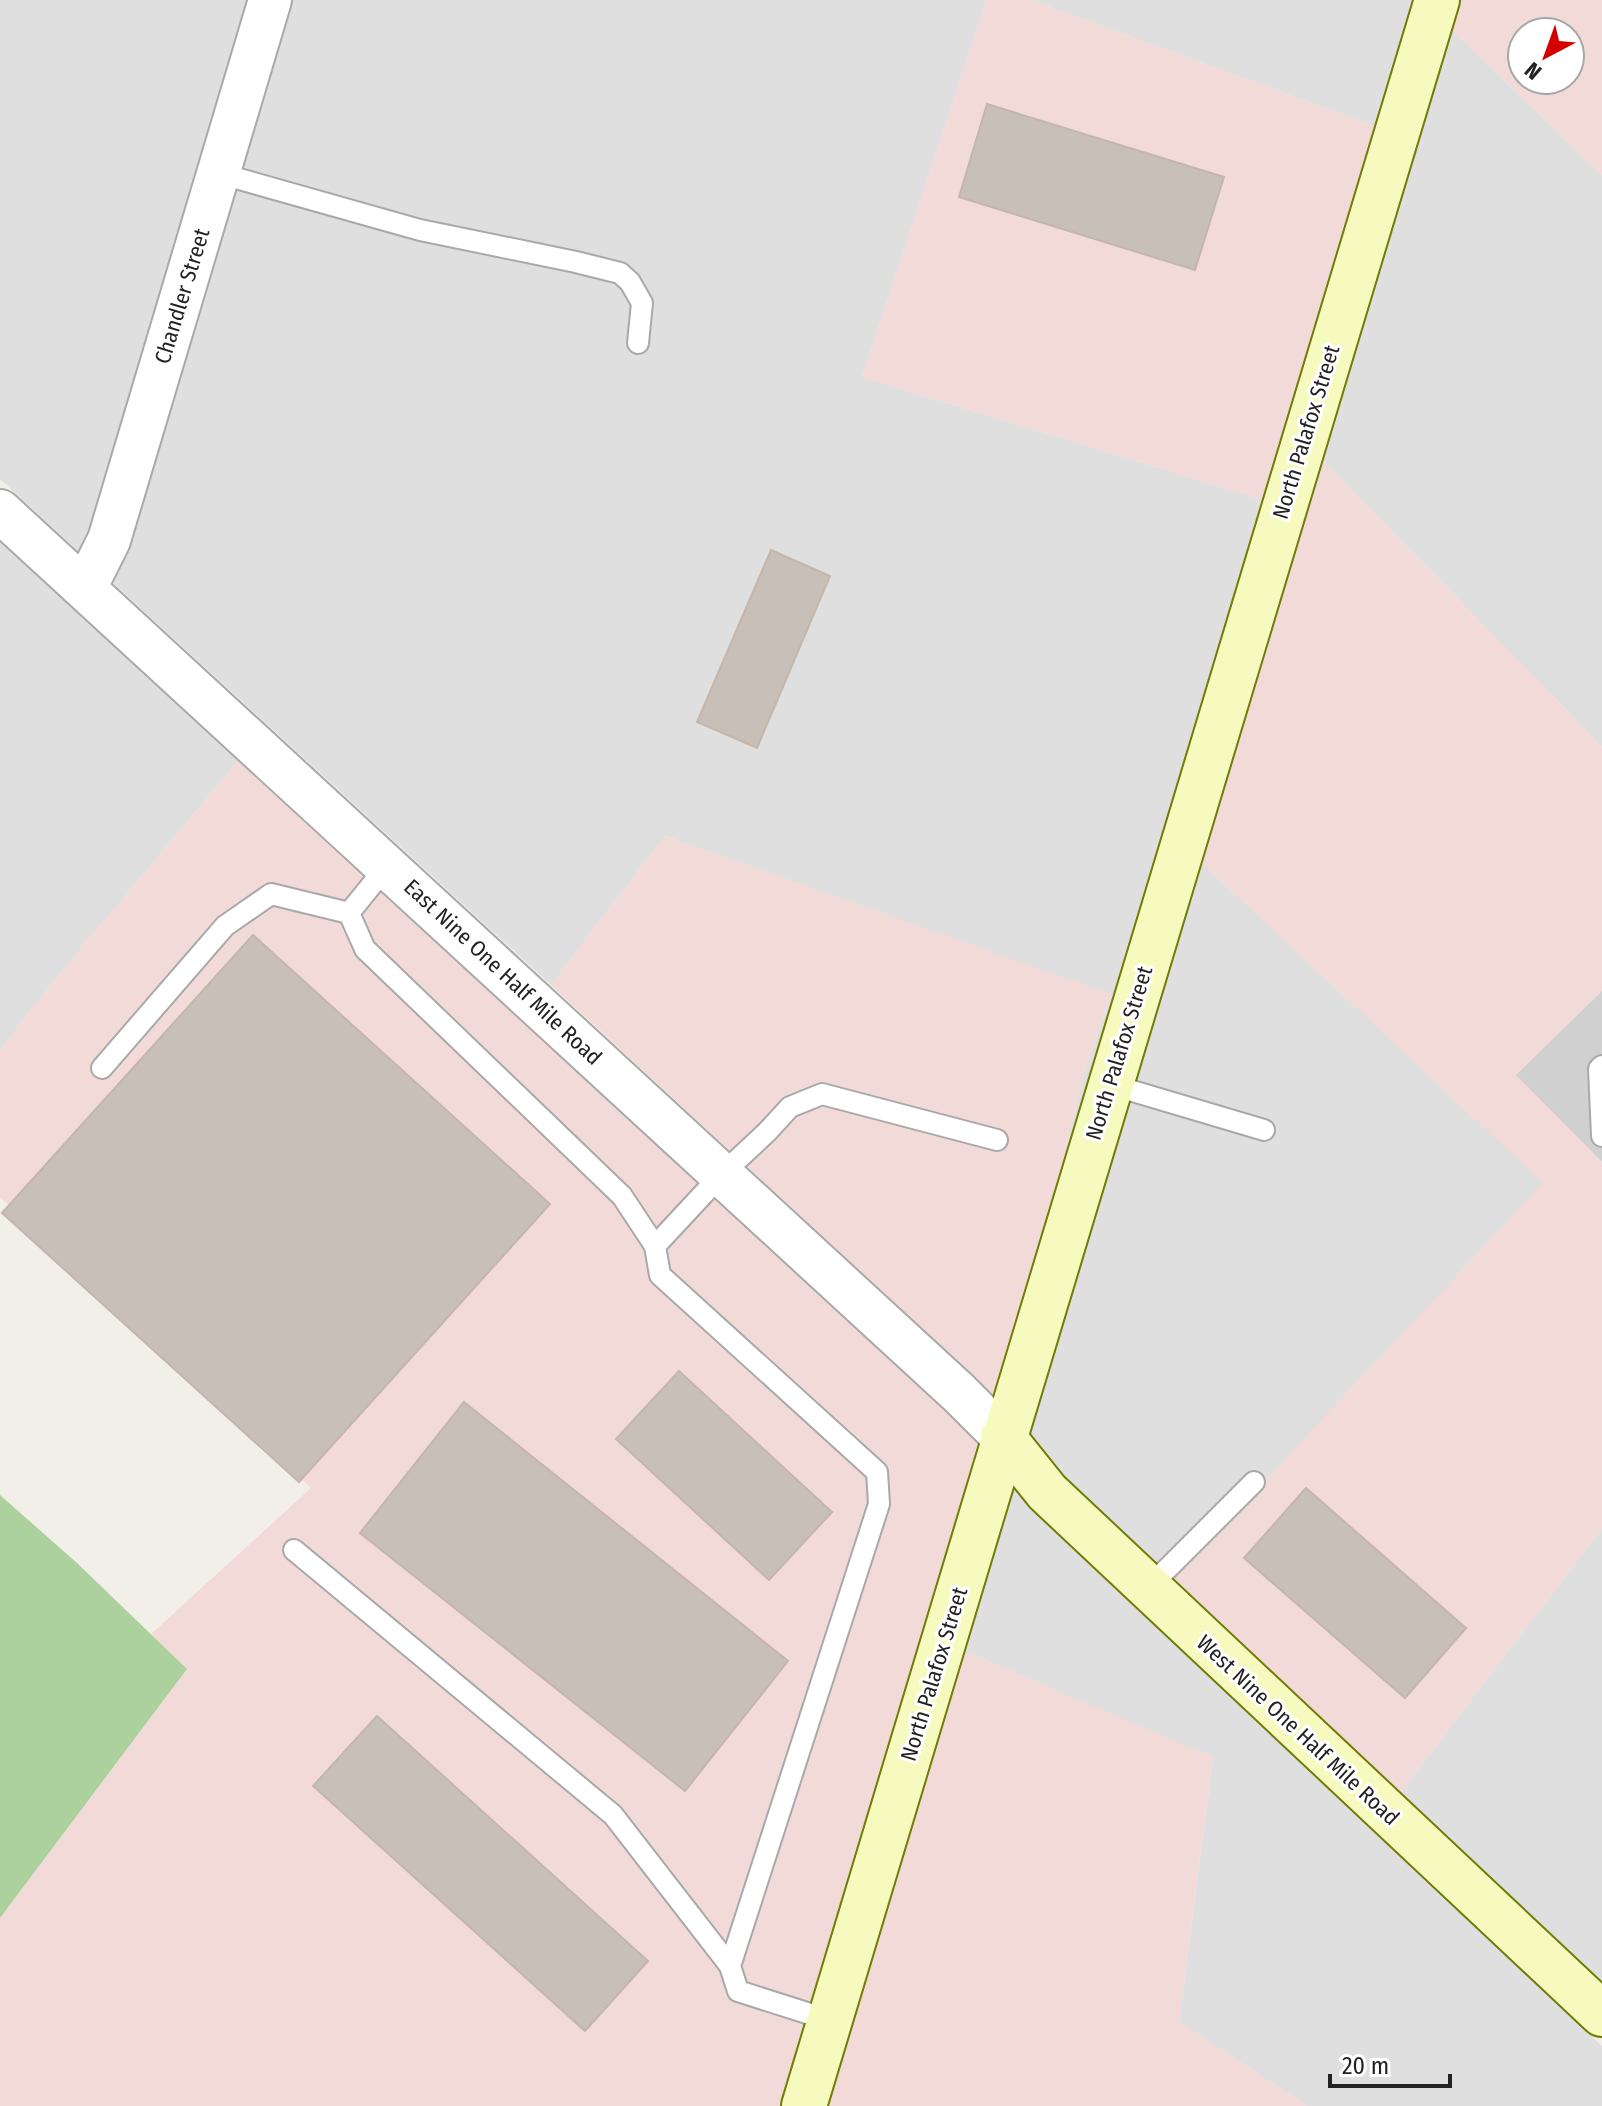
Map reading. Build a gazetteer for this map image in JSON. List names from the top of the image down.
{
  "streets": {
    "main road": ["North Palafox Street", "West Nine One Half Mile Road"],
    "street": ["Chandler Street", "East Nine One Half Mile Road"]
  },
  "crossings": [
    ["Chandler Street", "East Nine One Half Mile Road"],
    ["North Palafox Street", "East Nine One Half Mile Road"],
    ["North Palafox Street", "West Nine One Half Mile Road"],
    ["East Nine One Half Mile Road", "West Nine One Half Mile Road"]
  ],
  "scale_bar": "20 m",
  "north": "bottom left"
}
